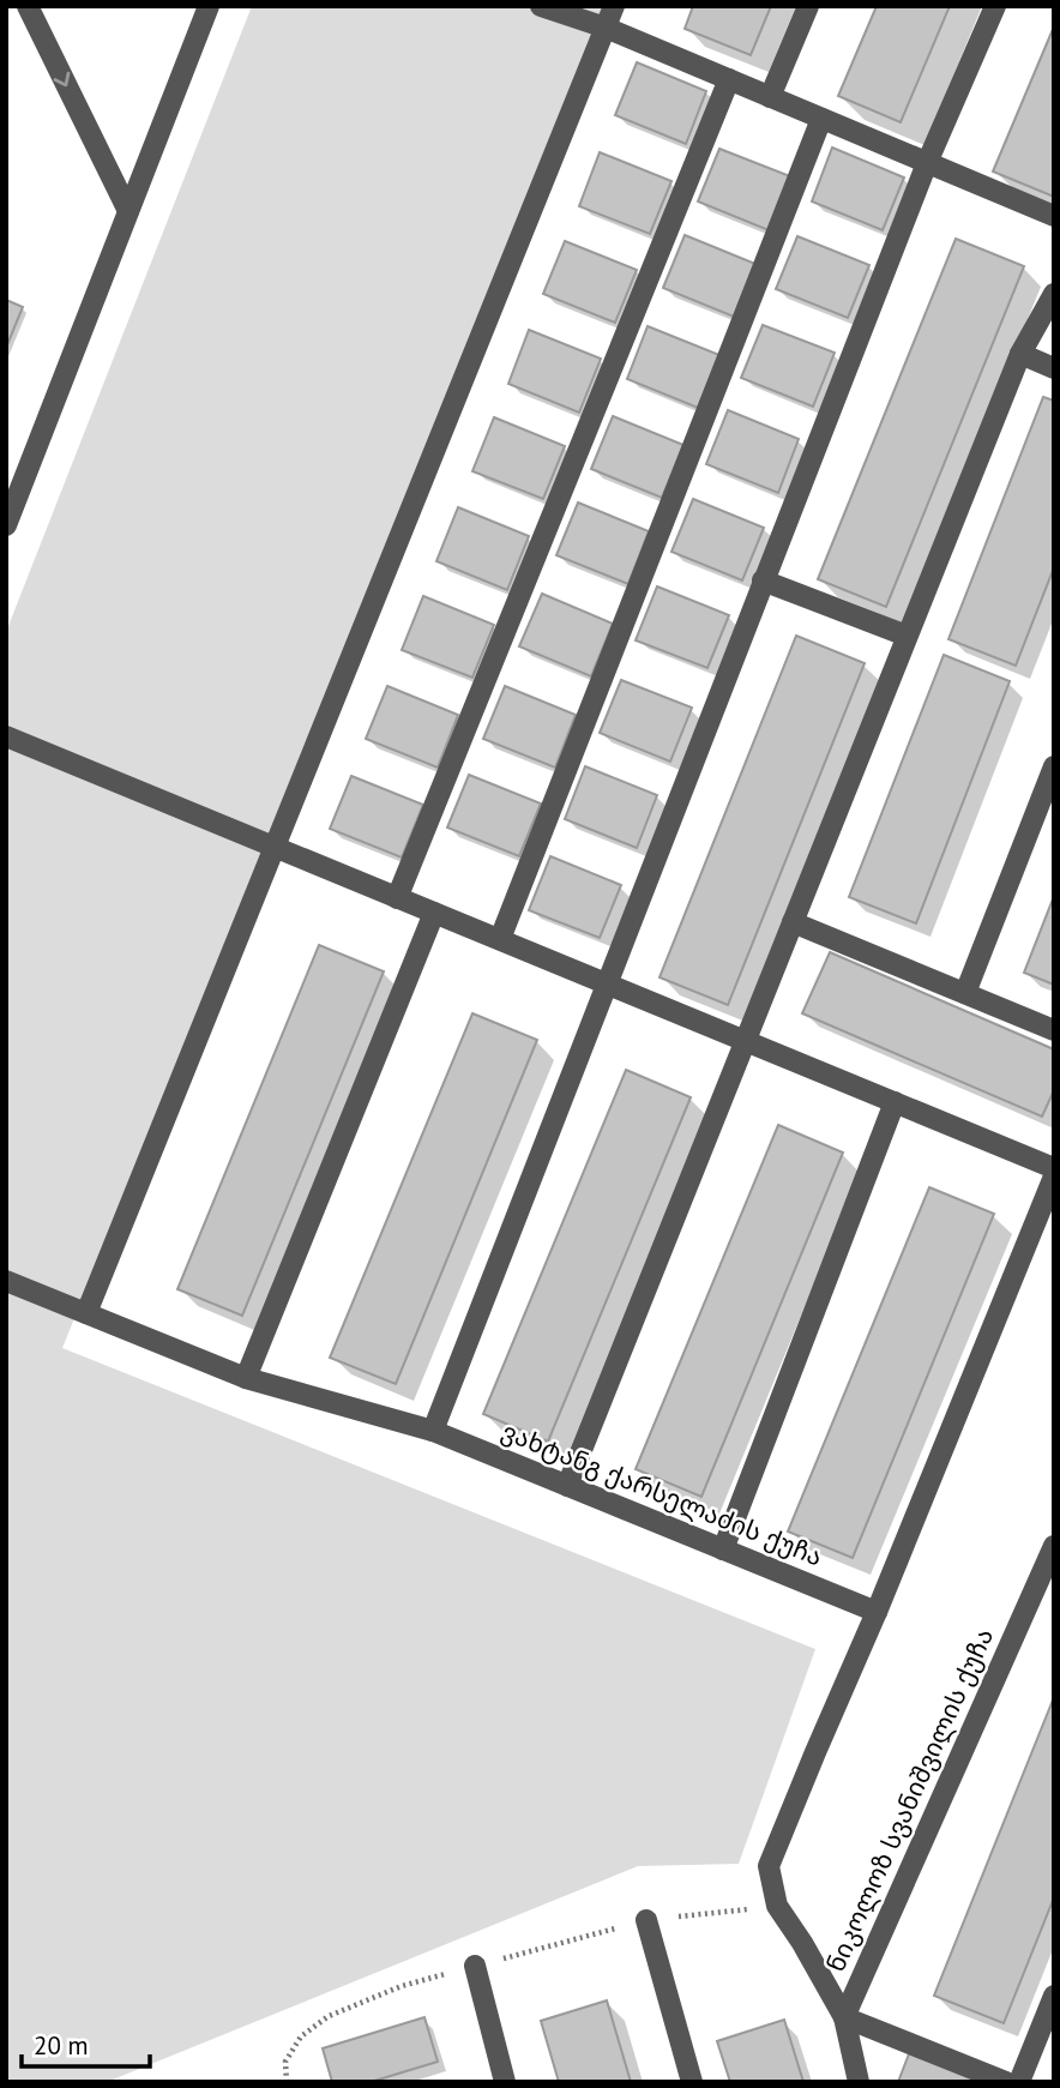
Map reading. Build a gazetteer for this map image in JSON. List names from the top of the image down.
{
  "streets": {
    "street": ["ვახტანგ ქარსელაძის ქუჩა", "ნიკოლოზ სვანიშვილის ქუჩა"]
  },
  "scale_bar": "20 m"
}
